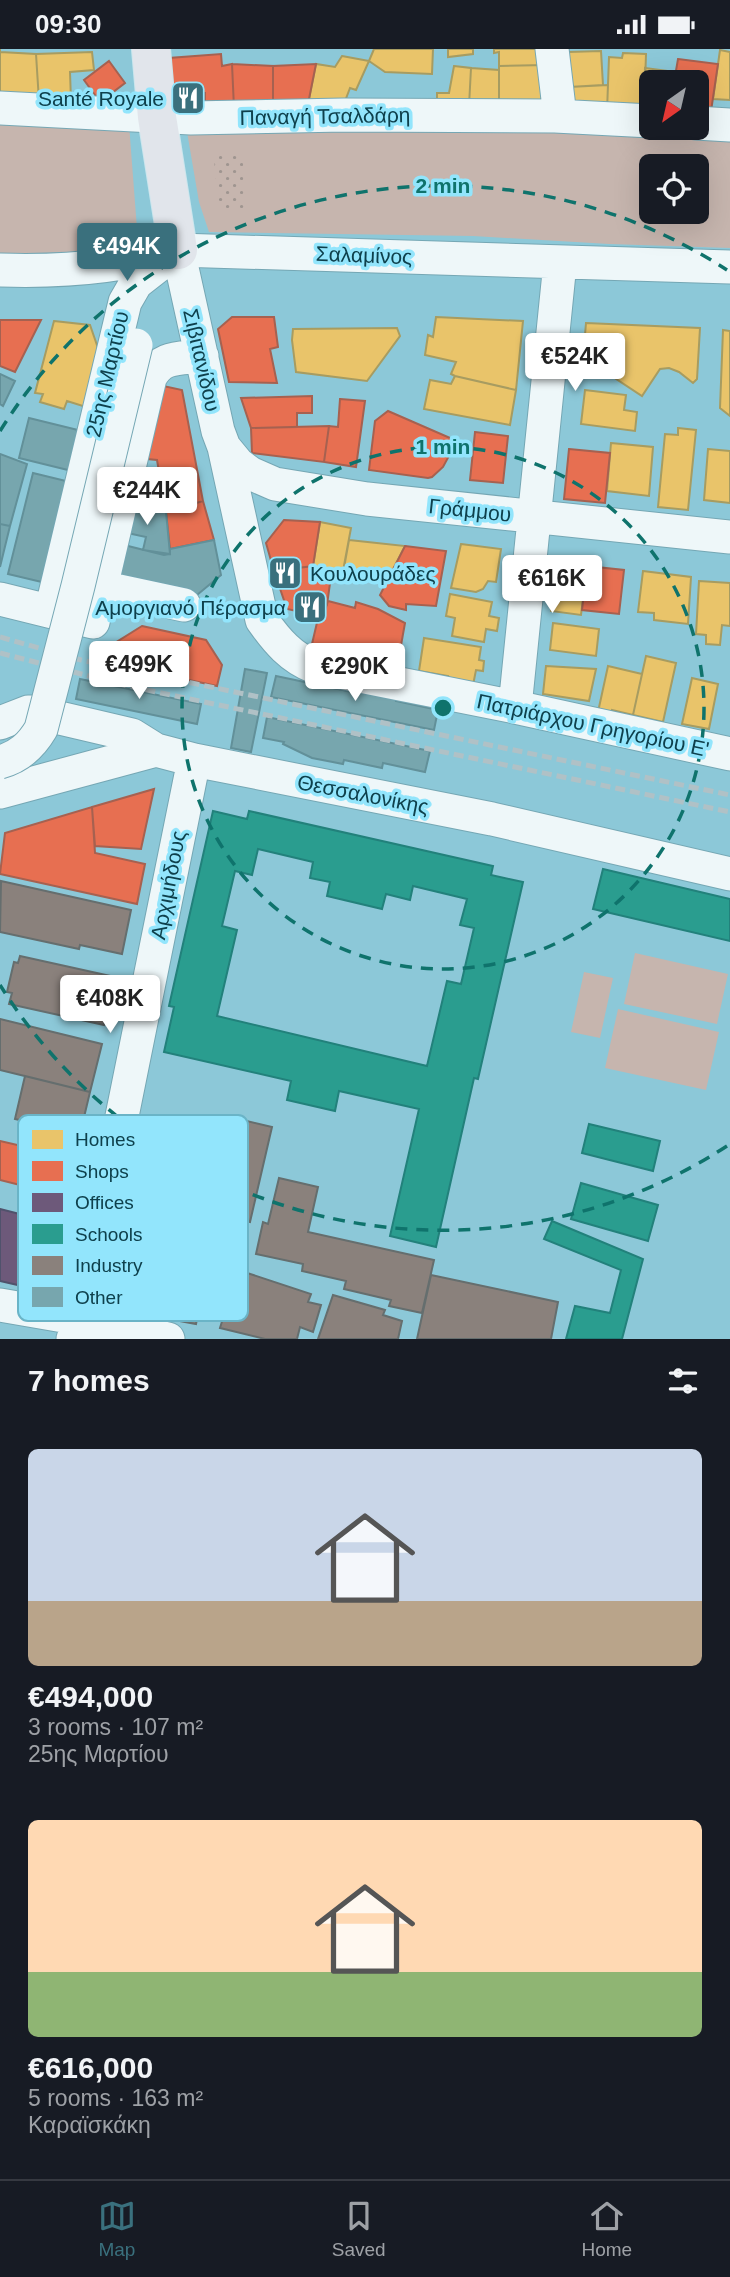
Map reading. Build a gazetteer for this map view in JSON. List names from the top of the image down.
{
  "streets": {
    "main road": ["Σιβιτανίδου"],
    "street": [
      "Παναγή Τσαλδάρη",
      "Σαλαμίνος",
      "25ης Μαρτίου",
      "Γράμμου",
      "Πατριάρχου Γρηγορίου Ε'",
      "Θεσσαλονίκης",
      "Αρχιμήδους"
    ]
  },
  "crossings": [
    ["Παναγή Τσαλδάρη", "Σιβιτανίδου"],
    ["Σαλαμίνος", "Σιβιτανίδου"],
    ["Σαλαμίνος", "25ης Μαρτίου"],
    ["Σιβιτανίδου", "25ης Μαρτίου"],
    ["Σιβιτανίδου", "Γράμμου"],
    ["Σιβιτανίδου", "Πατριάρχου Γρηγορίου Ε'"],
    ["Θεσσαλονίκης", "Αρχιμήδους"]
  ],
  "places": {
    "restaurant": ["Santé Royale", "Κουλουράδες", "Αμοργιανό Πέρασμα"]
  },
  "legend": [
    "Homes",
    "Shops",
    "Offices",
    "Schools",
    "Industry",
    "Other"
  ],
  "north": "bottom left",
  "page": {
    "status": "09:30",
    "price": [
      "€494K",
      "€524K",
      "€244K",
      "€616K",
      "€499K",
      "€290K",
      "€408K"
    ],
    "heading": "7 homes",
    "list": [
      {
        "name": "€494,000",
        "note": "3 rooms · 107 m² · 25ης Μαρτίου"
      },
      {
        "name": "€616,000",
        "note": "5 rooms · 163 m² · Καραϊσκάκη"
      }
    ],
    "tabs": ["Map", "Saved", "Home"]
  },
  "rings": ["2 min", "1 min"]
}
